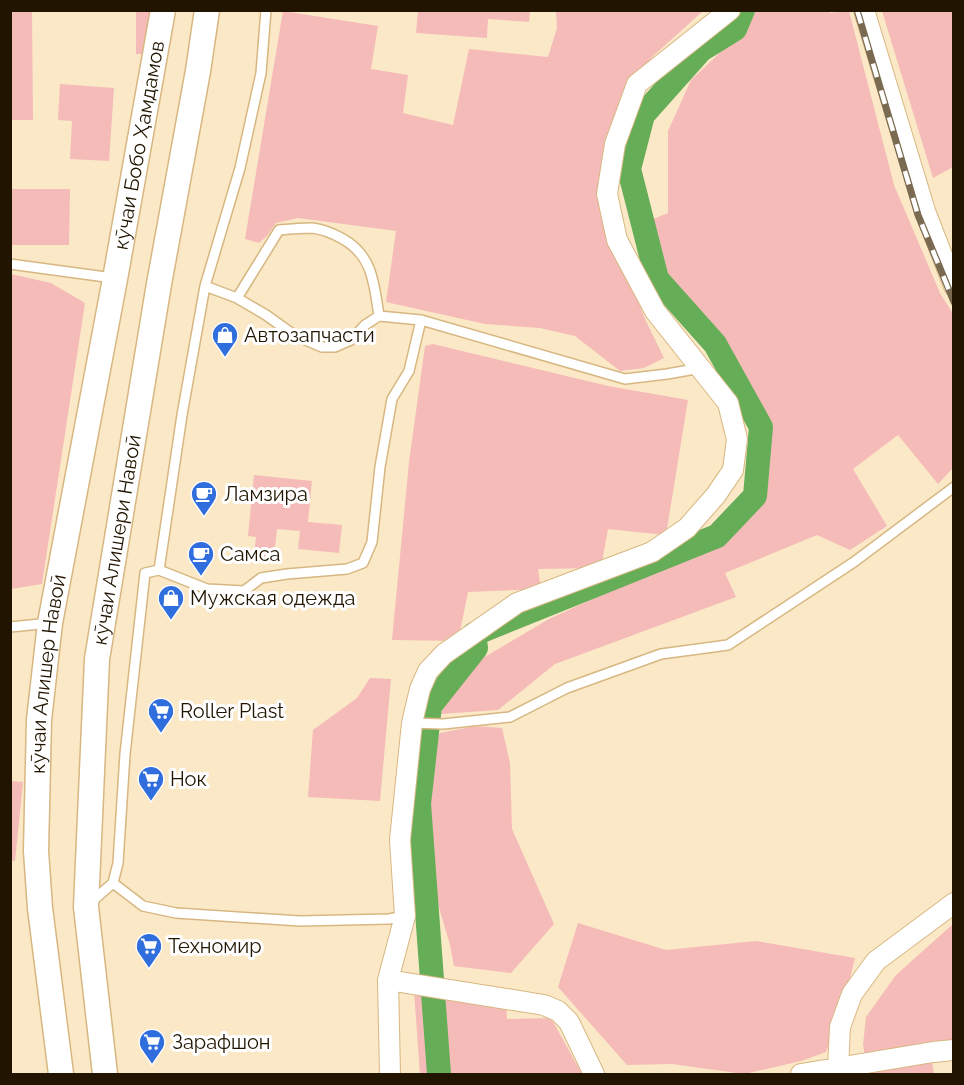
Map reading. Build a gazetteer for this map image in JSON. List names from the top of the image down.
{
  "streets": {
    "street": ["кӯчаи Бобо Ҳамдамов", "кӯчаи Алишери Навоӣ", "кӯчаи Алишер Навоӣ"]
  },
  "crossings": [
    ["кӯчаи Бобо Ҳамдамов", "кӯчаи Алишер Навоӣ"]
  ],
  "places": {
    "shop": ["Автозапчасти", "Мужская одежда"],
    "cafe": ["Ламзира", "Самса"],
    "supermarket": [
      "Roller Plast",
      "Нок",
      "Техномир",
      "Зарафшон"
    ]
  }
}
